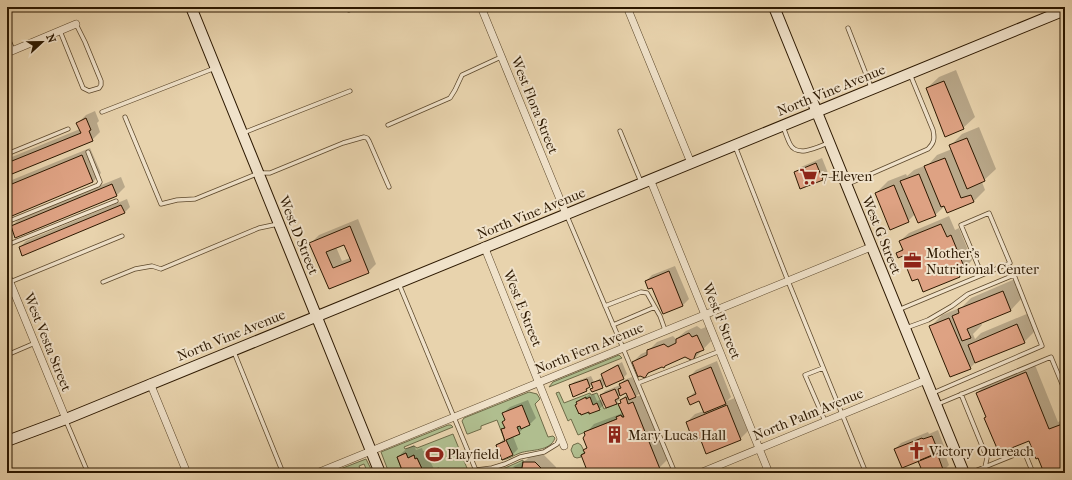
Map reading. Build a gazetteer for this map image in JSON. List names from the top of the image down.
{
  "streets": {
    "street": [
      "North Vine Avenue",
      "West Flora Street",
      "West D Street",
      "West G Street",
      "West E Street",
      "West F Street",
      "West Vesta Street",
      "North Fern Avenue",
      "North Palm Avenue"
    ]
  },
  "crossings": [
    ["North Vine Avenue", "West Flora Street"],
    ["North Vine Avenue", "West D Street"],
    ["North Vine Avenue", "West G Street"],
    ["North Vine Avenue", "West E Street"],
    ["North Vine Avenue", "West F Street"],
    ["North Vine Avenue", "West Vesta Street"],
    ["West D Street", "North Fern Avenue"],
    ["West G Street", "North Fern Avenue"],
    ["West G Street", "North Palm Avenue"],
    ["West E Street", "North Fern Avenue"],
    ["West F Street", "North Fern Avenue"],
    ["West F Street", "North Palm Avenue"]
  ],
  "places": {
    "supermarket": ["7-Eleven"],
    "office": ["Mother's Nutritional Center"],
    "building": ["Mary Lucas Hall"],
    "church": ["Victory Outreach"],
    "sports": ["Playfield"]
  },
  "north": "right"
}
